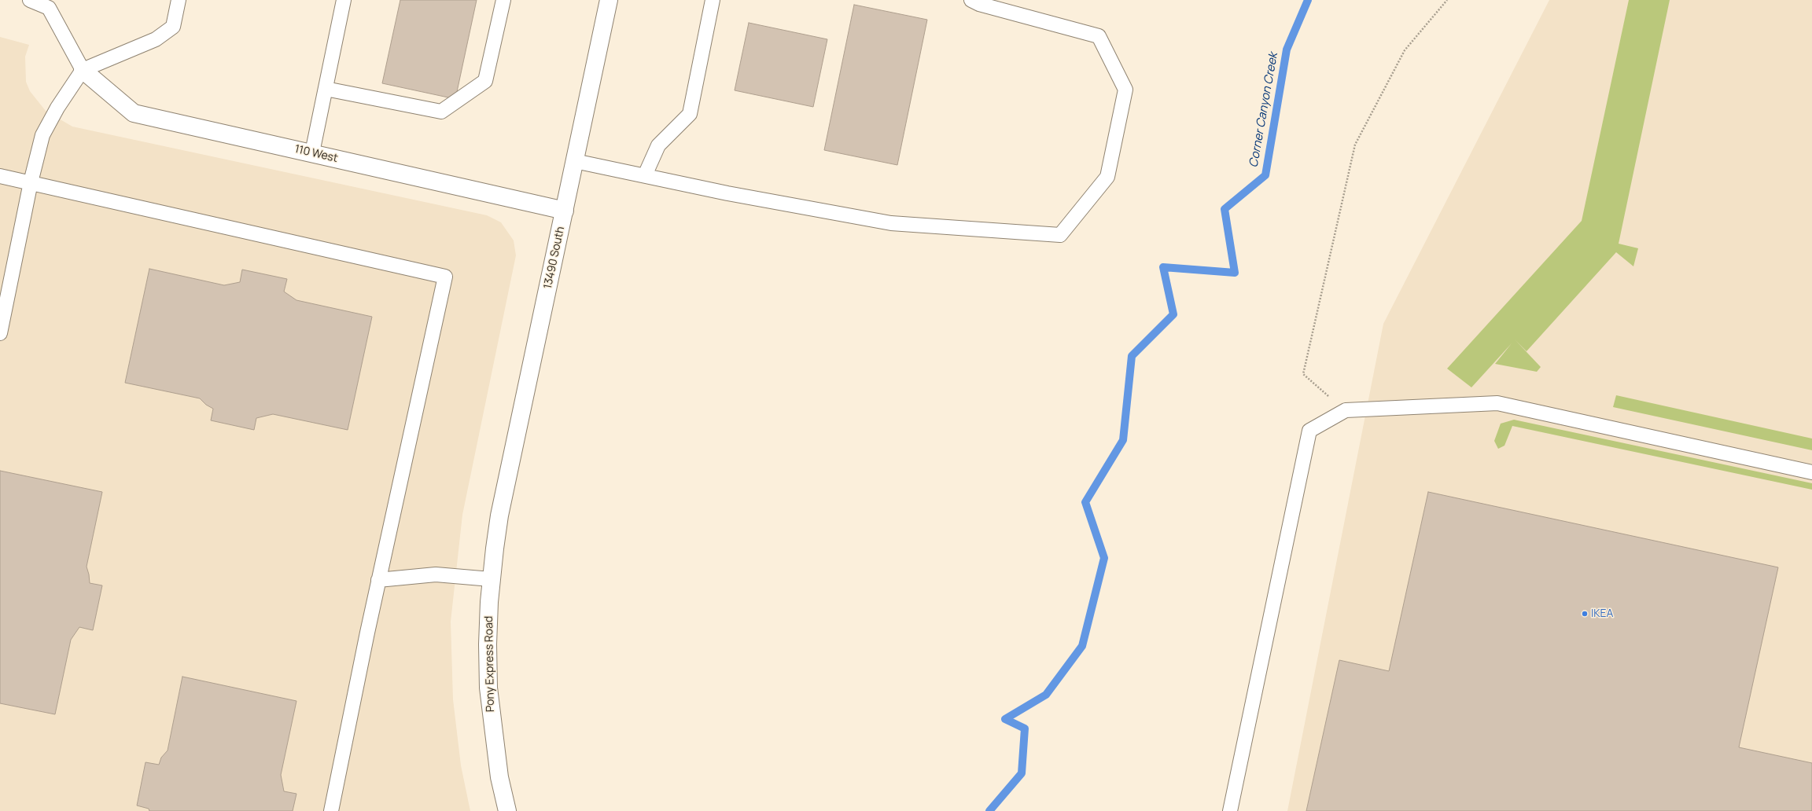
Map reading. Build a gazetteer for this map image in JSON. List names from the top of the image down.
{
  "streets": {
    "street": ["110 West", "13490 South", "Pony Express Road"]
  },
  "crossings": [
    ["110 West", "13490 South"],
    ["13490 South", "Pony Express Road"]
  ],
  "water": ["Corner Canyon Creek"],
  "places": ["IKEA"]
}
